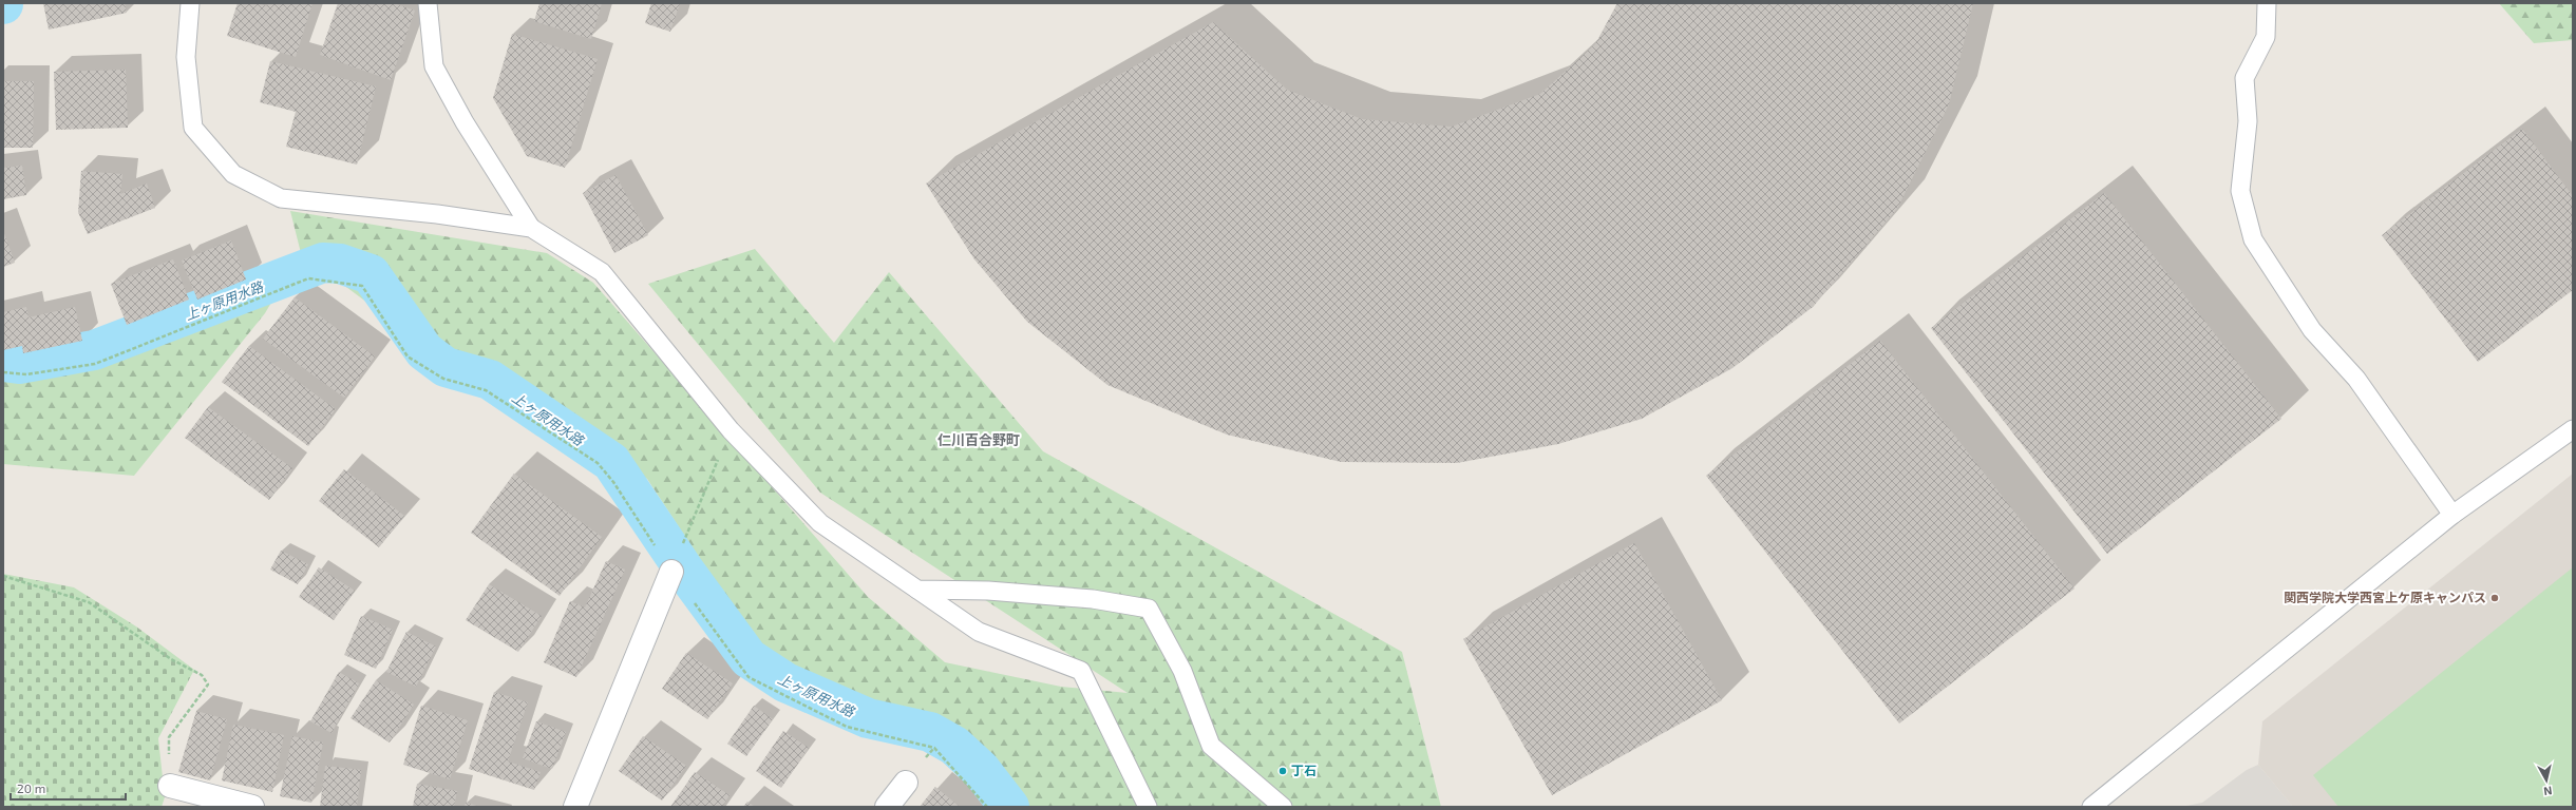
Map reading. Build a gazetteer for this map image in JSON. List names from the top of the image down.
{
  "districts": ["仁川百合野町"],
  "water": ["上ヶ原用水路"],
  "places": ["関西学院大学西宮上ケ原キャンパス", "丁石"],
  "scale_bar": "20 m",
  "north": "bottom"
}
